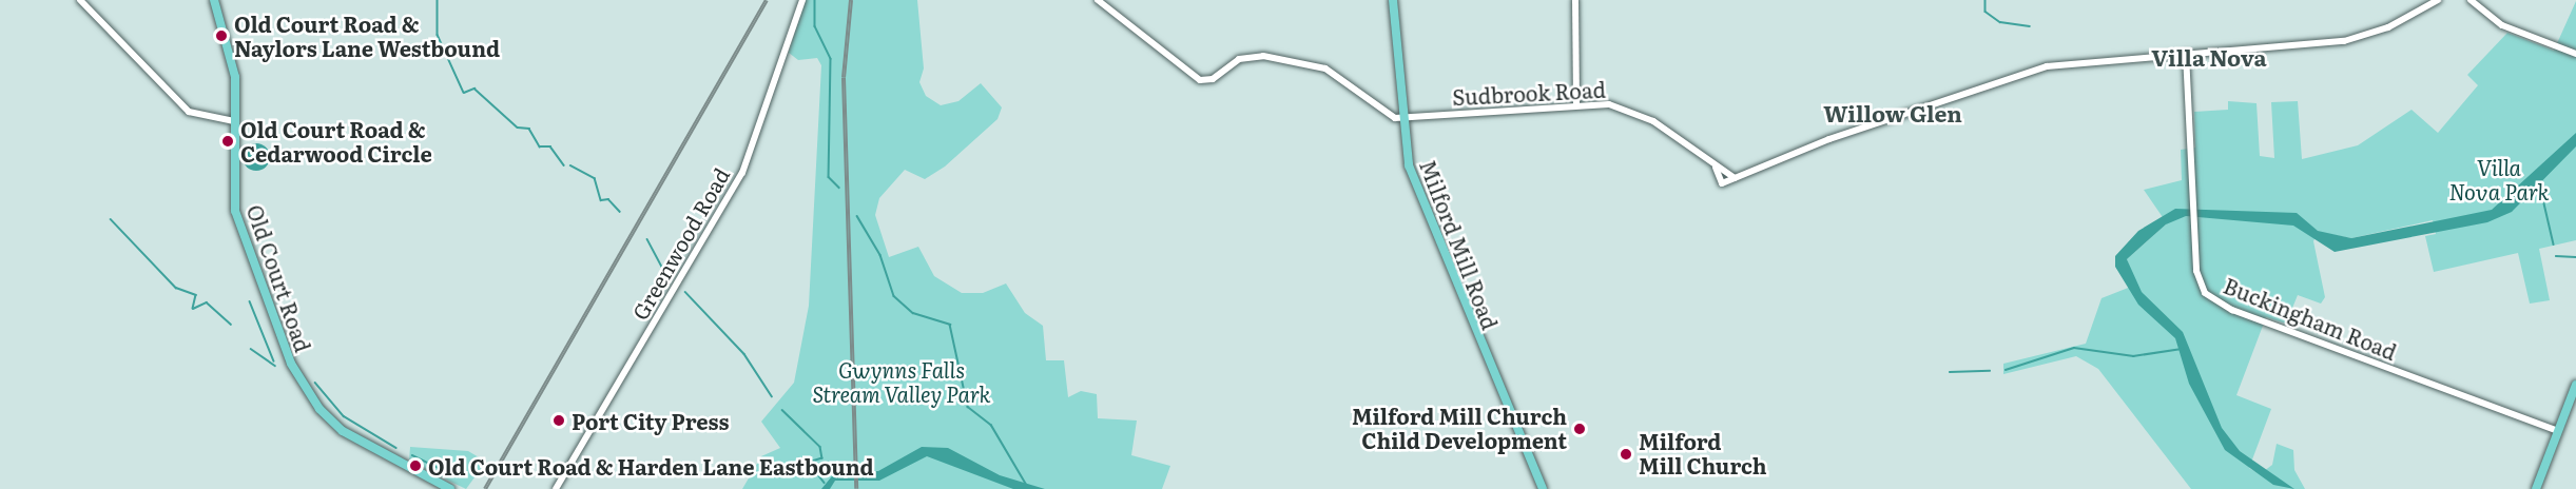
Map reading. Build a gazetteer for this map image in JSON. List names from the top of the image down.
{
  "streets": {
    "main road": ["Milford Mill Road", "Old Court Road"],
    "street": ["Sudbrook Road", "Greenwood Road", "Buckingham Road"]
  },
  "crossings": [
    ["Sudbrook Road", "Milford Mill Road"]
  ],
  "districts": ["Villa Nova", "Willow Glen"],
  "parks": ["Villa Nova Park", "Gwynns Falls Stream Valley Park"],
  "places": [
    "Old Court Road & Naylors Lane Westbound",
    "Old Court Road & Cedarwood Circle",
    "Port City Press",
    "Milford Mill Church Child Development",
    "Milford Mill Church",
    "Old Court Road & Harden Lane Eastbound"
  ]
}
